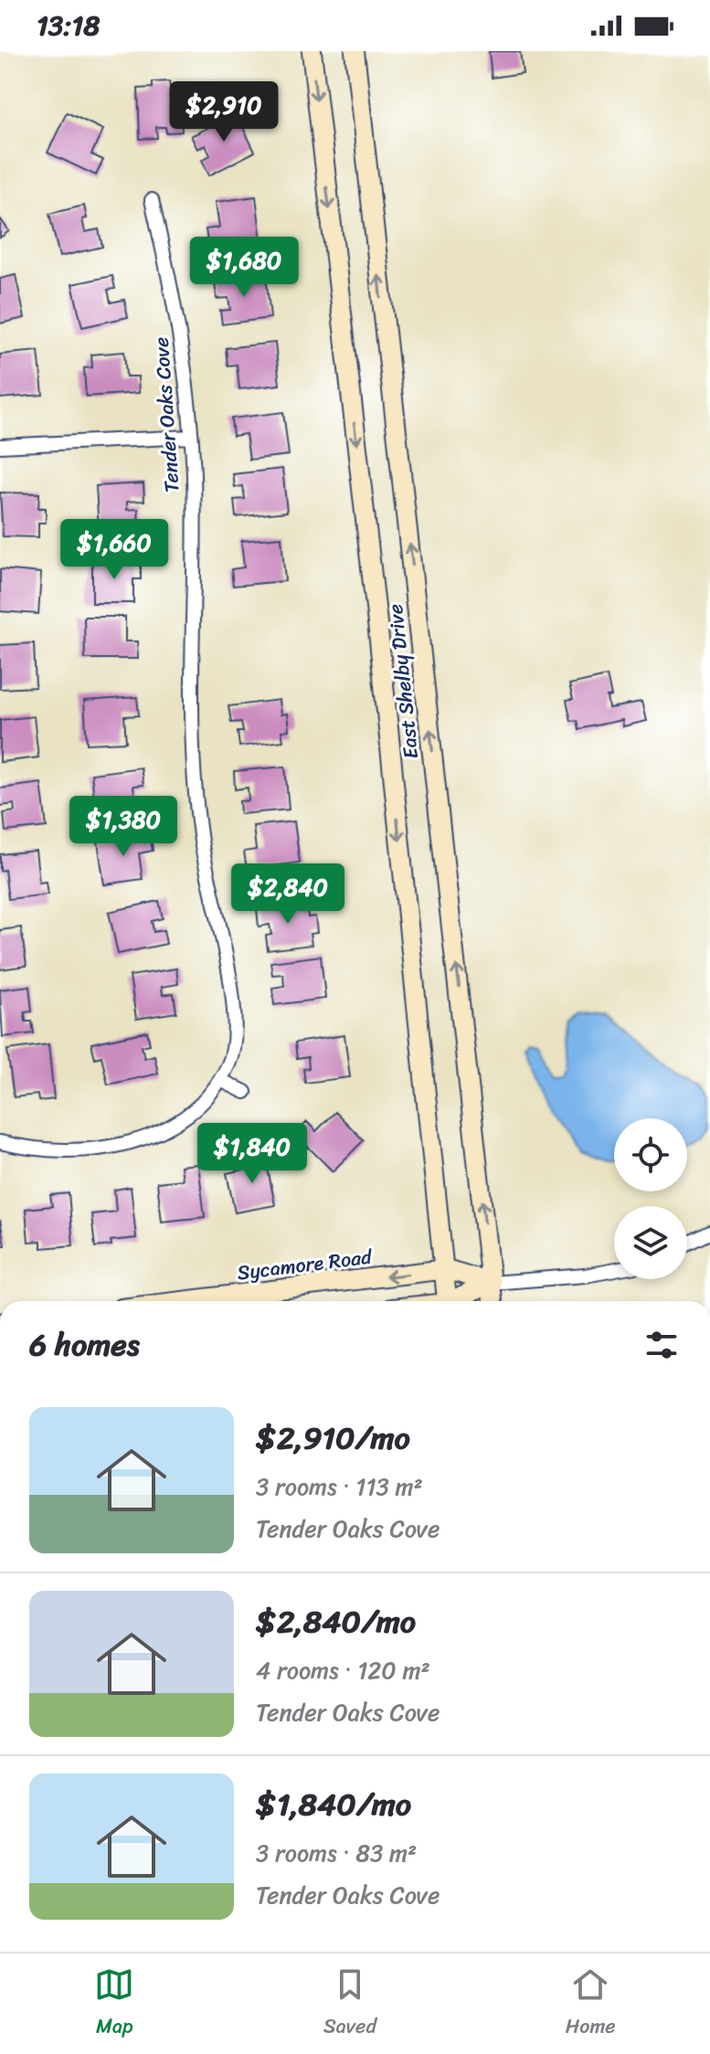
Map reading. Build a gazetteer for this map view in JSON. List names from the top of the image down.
{
  "streets": {
    "main road": ["East Shelby Drive", "Sycamore Road"],
    "street": ["Tender Oaks Cove"]
  },
  "crossings": [
    ["East Shelby Drive", "Sycamore Road"]
  ],
  "one_way": ["Sycamore Road"],
  "page": {
    "status": "13:18",
    "price": [
      "$2,910",
      "$1,680",
      "$1,660",
      "$1,380",
      "$2,840",
      "$1,840"
    ],
    "heading": "6 homes",
    "list": [
      {
        "name": "$2,910/mo",
        "note": "3 rooms · 113 m² · Tender Oaks Cove"
      },
      {
        "name": "$2,840/mo",
        "note": "4 rooms · 120 m² · Tender Oaks Cove"
      },
      {
        "name": "$1,840/mo",
        "note": "3 rooms · 83 m² · Tender Oaks Cove"
      }
    ],
    "tabs": ["Map", "Saved", "Home"]
  }
}
